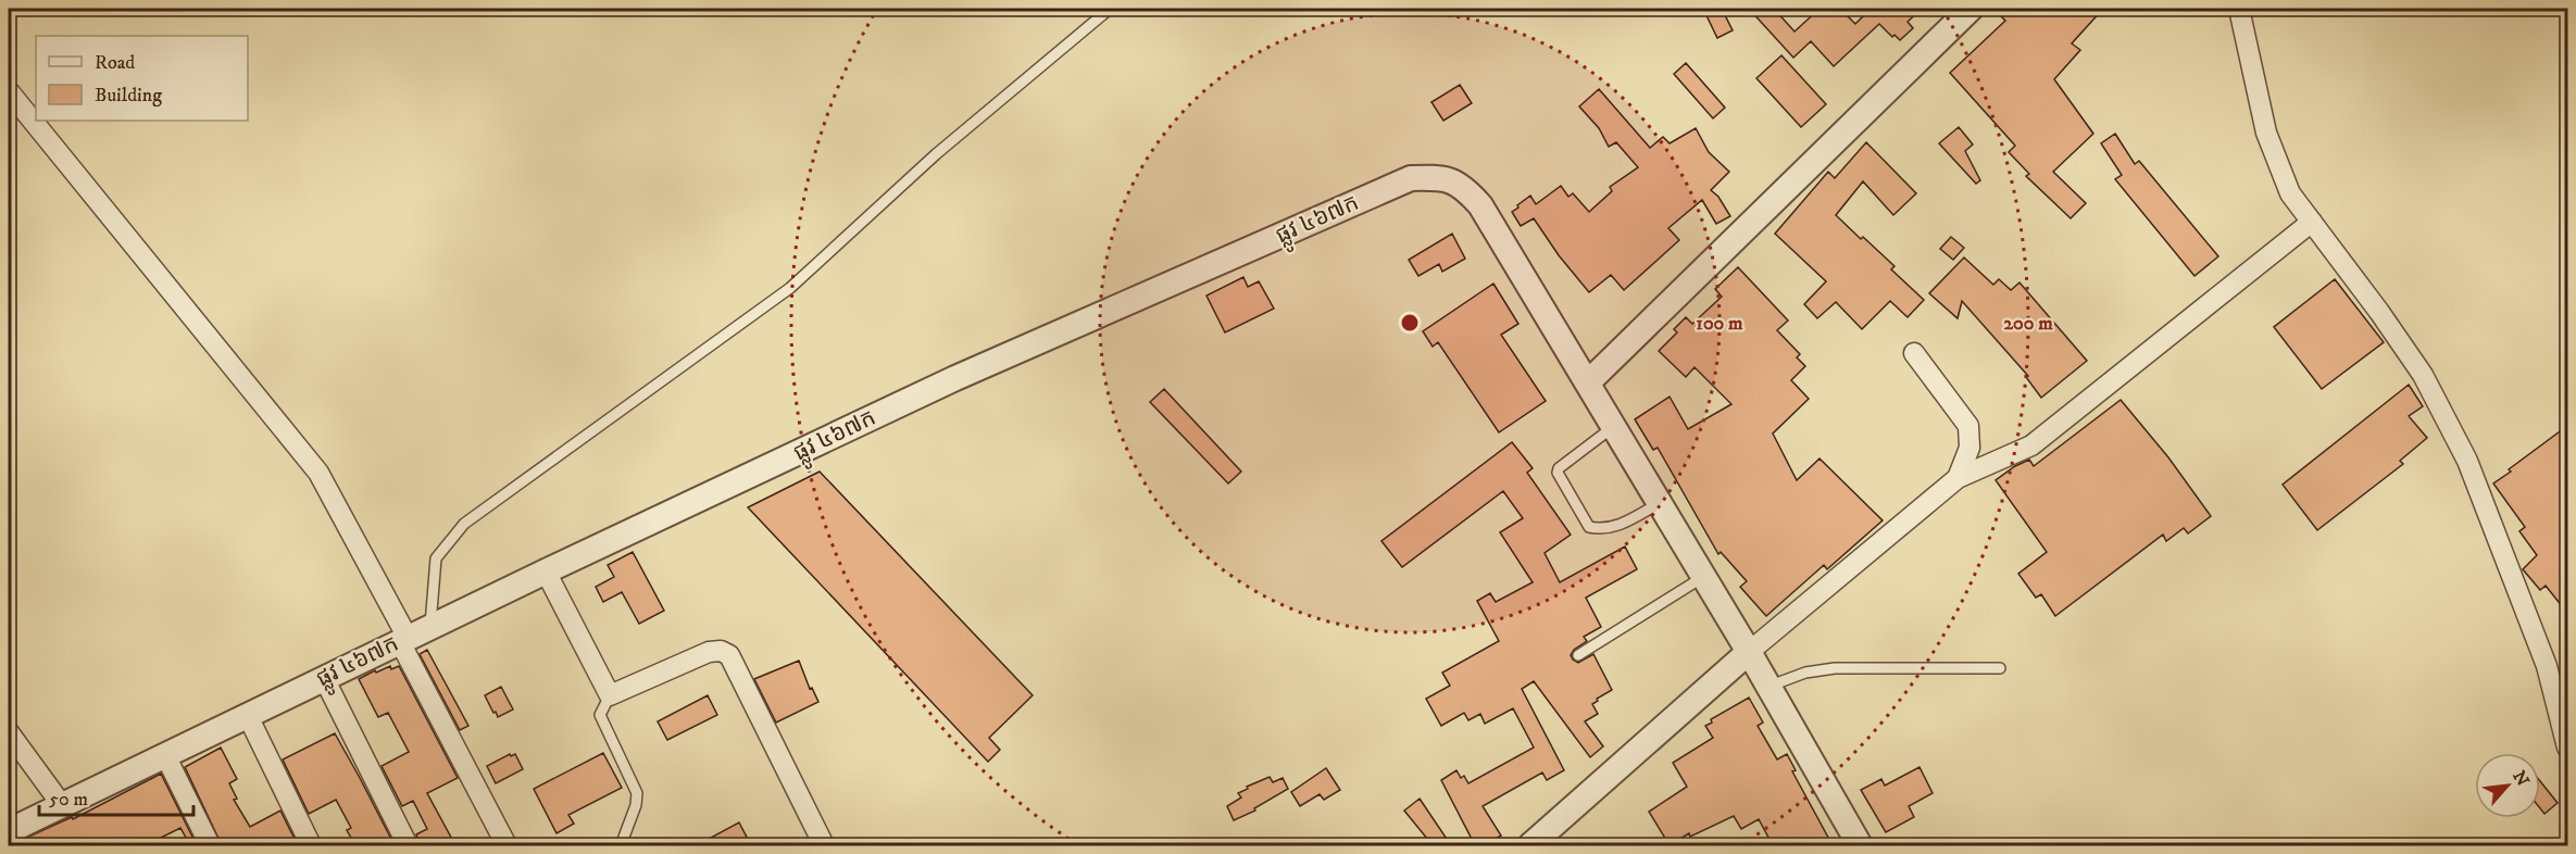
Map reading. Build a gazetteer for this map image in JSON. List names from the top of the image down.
{
  "streets": {
    "street": ["ផ្លូវ ៤៦៧ក"]
  },
  "legend": ["Road", "Building"],
  "scale_bar": "50 m",
  "north": "top right",
  "rings": ["100 m", "200 m"]
}
